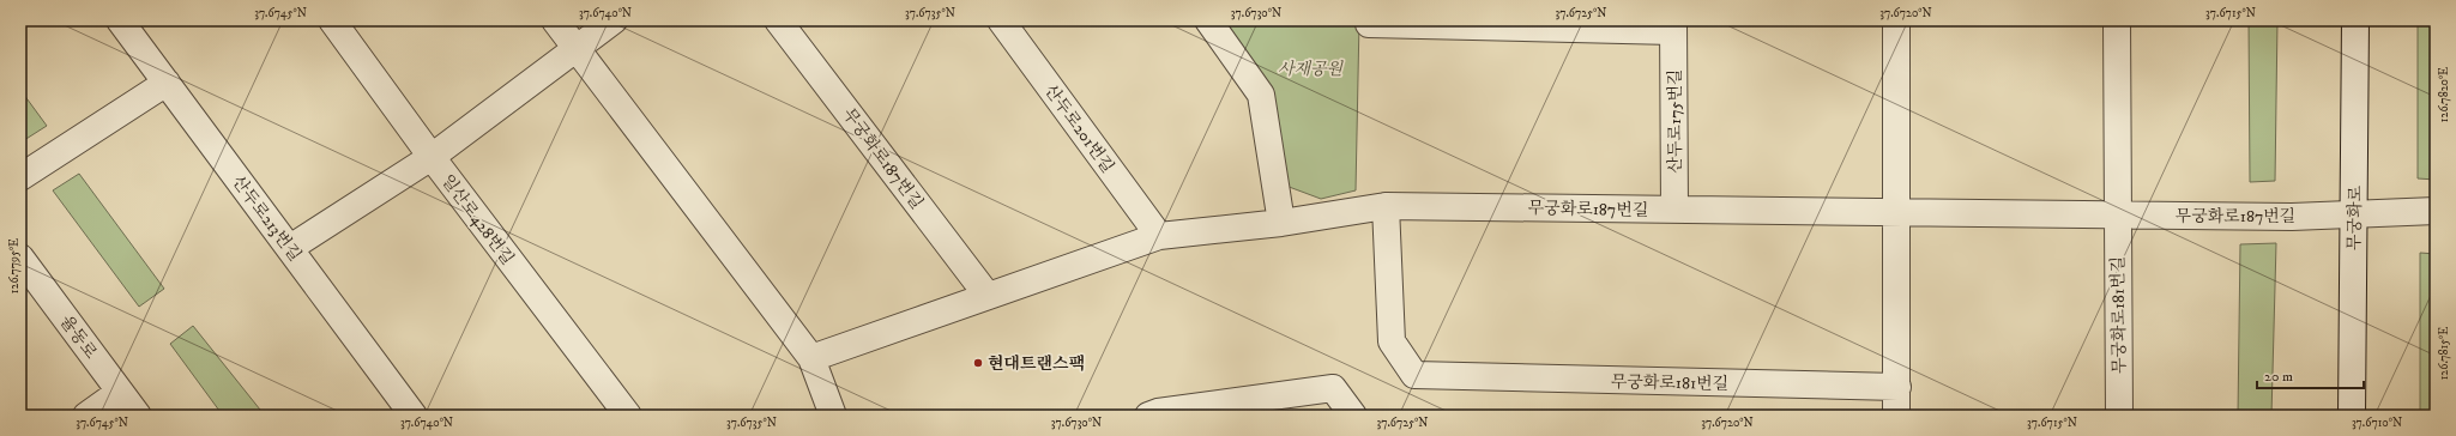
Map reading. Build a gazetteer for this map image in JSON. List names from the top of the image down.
{
  "streets": {
    "street": [
      "산두로175번길",
      "산두로201번길",
      "무궁화로187번길",
      "산두로213번길",
      "무궁화로",
      "일산로428번길",
      "무궁화로181번길",
      "율동로"
    ]
  },
  "crossings": [
    ["산두로175번길", "무궁화로187번길"],
    ["산두로201번길", "무궁화로187번길"],
    ["무궁화로187번길", "무궁화로"],
    ["무궁화로187번길", "무궁화로181번길"]
  ],
  "parks": ["사재공원"],
  "places": ["현대트랜스팩"],
  "scale_bar": "20 m",
  "coordinates": [
    "37.6745°N",
    "37.6740°N",
    "37.6735°N",
    "37.6730°N",
    "37.6725°N",
    "37.6720°N",
    "37.6715°N",
    "126.7820°E",
    "126.7795°E",
    "126.7815°E",
    "37.6710°N"
  ]
}
